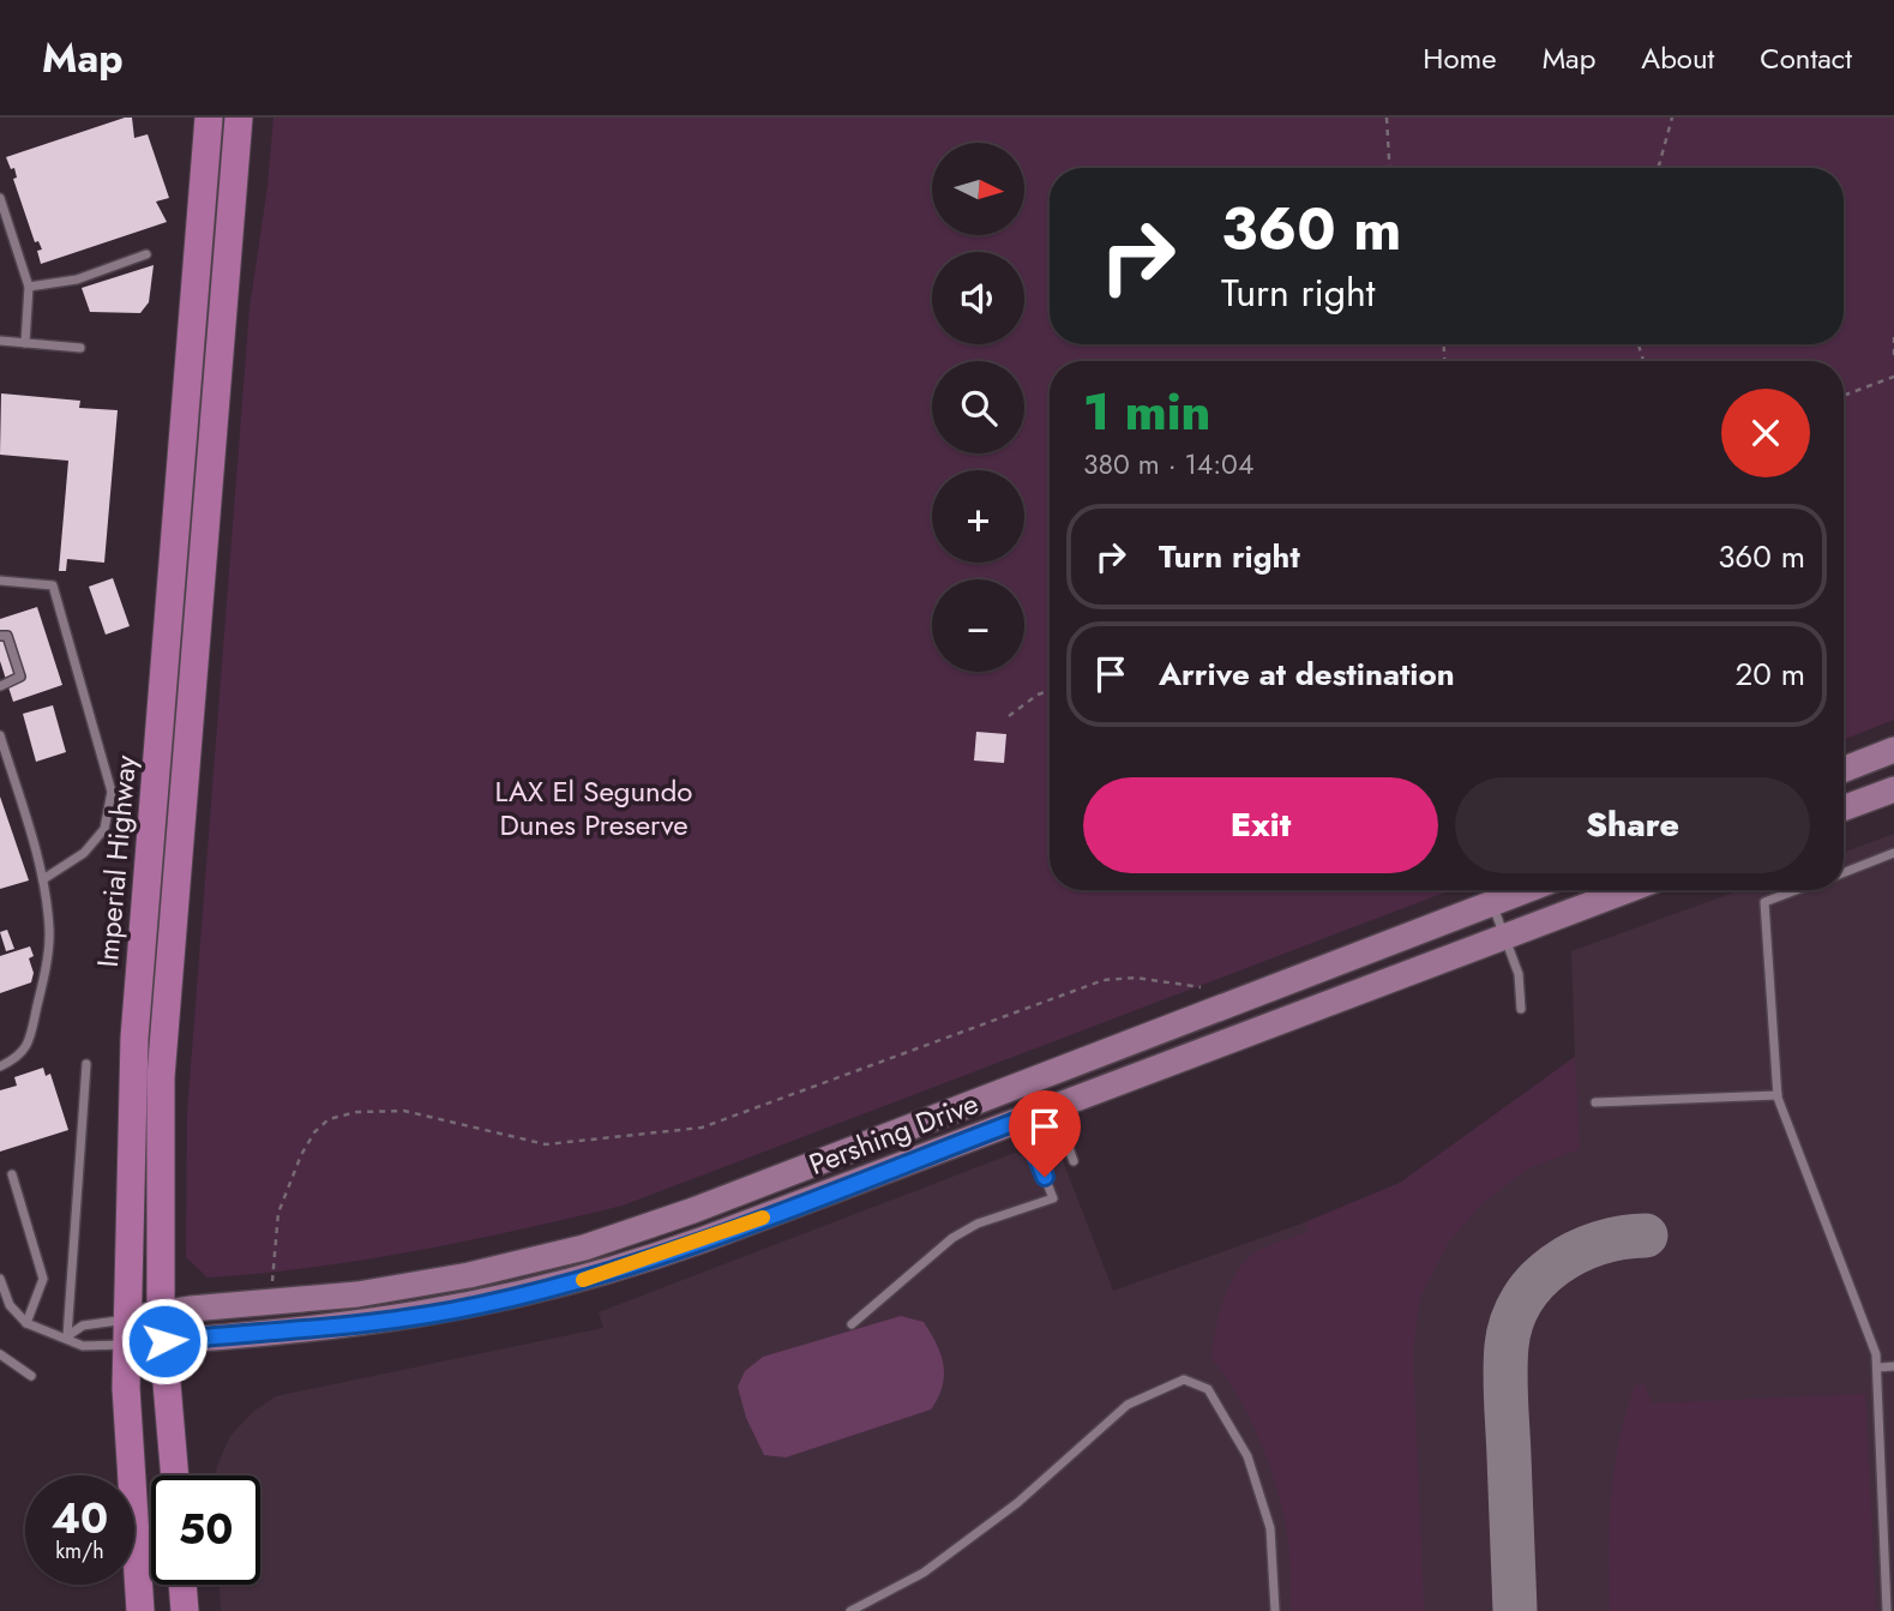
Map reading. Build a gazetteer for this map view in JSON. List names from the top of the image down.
{
  "streets": {
    "main road": ["Imperial Highway", "Pershing Drive"]
  },
  "crossings": [
    ["Imperial Highway", "Pershing Drive"]
  ],
  "parks": ["LAX El Segundo Dunes Preserve"],
  "north": "right",
  "page": {
    "header": "Map",
    "nav": [
      "Home",
      "Map",
      "About",
      "Contact"
    ],
    "map_buttons": ["+", "−"],
    "turn": ["360 m", "Turn right"],
    "heading": ["1 min", "380 m · 14:04"],
    "list": [
      {
        "name": "Turn right",
        "value": "360 m"
      },
      {
        "name": "Arrive at destination",
        "value": "20 m"
      }
    ],
    "buttons": ["Exit", "Share"],
    "speed": "40 km/h",
    "limit": "50"
  }
}
